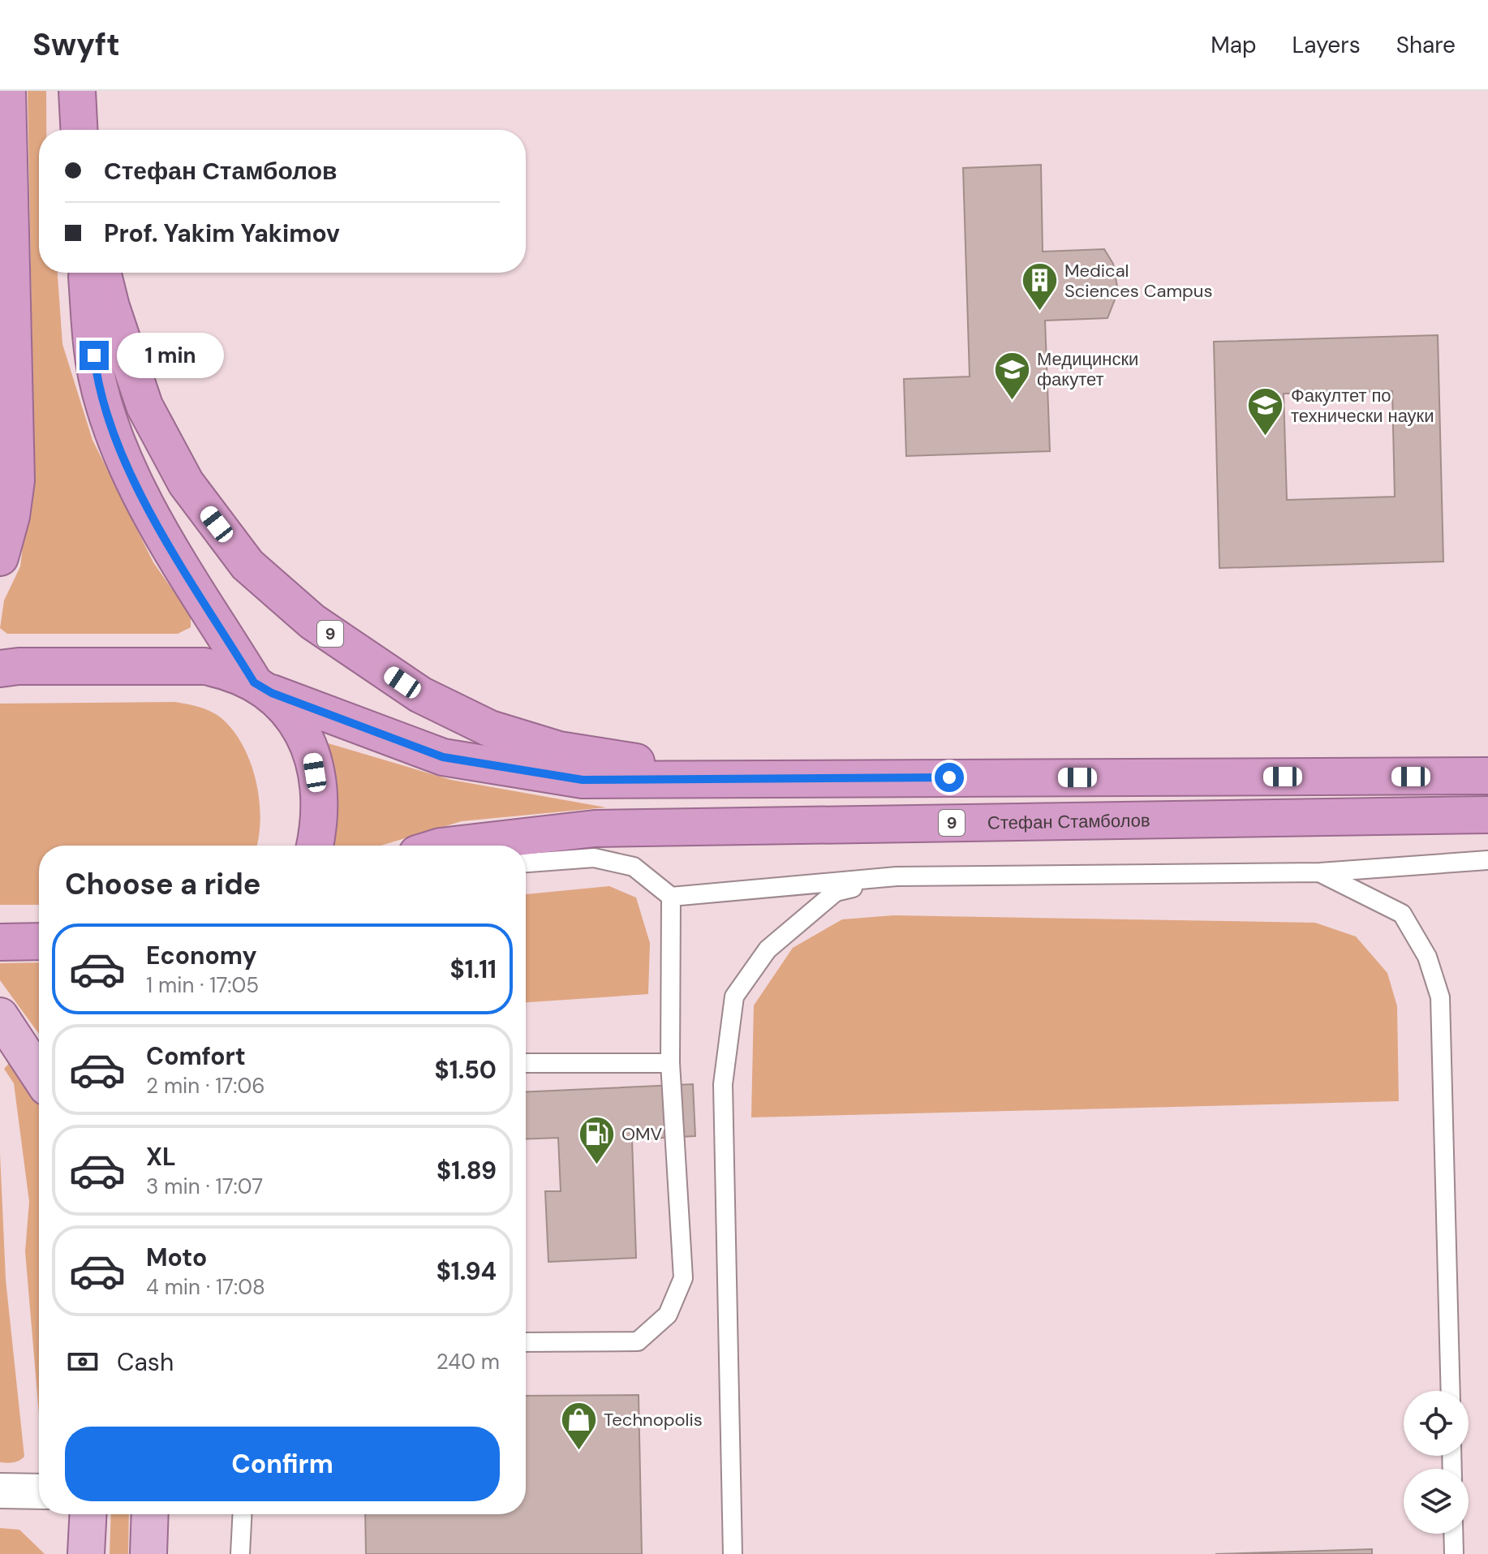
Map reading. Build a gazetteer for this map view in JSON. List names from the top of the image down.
{
  "streets": {
    "highway": ["9", "Стефан Стамболов"]
  },
  "places": {
    "building": ["Medical Sciences Campus"],
    "school or university": ["Медицински факутет", "Факултет по технически науки"],
    "fuel station": ["OMV"],
    "shop": ["Technopolis"]
  },
  "page": {
    "header": "Swyft",
    "nav": ["Map", "Layers", "Share"],
    "banner": ["Стефан Стамболов", "Prof. Yakim Yakimov"],
    "bubble": "1 min",
    "heading": "Choose a ride",
    "list": [
      {
        "name": "Economy",
        "note": "1 min · 17:05",
        "value": "$1.11"
      },
      {
        "name": "Comfort",
        "note": "2 min · 17:06",
        "value": "$1.50"
      },
      {
        "name": "XL",
        "note": "3 min · 17:07",
        "value": "$1.89"
      },
      {
        "name": "Moto",
        "note": "4 min · 17:08",
        "value": "$1.94"
      }
    ],
    "pay": ["Cash", "240 m"],
    "buttons": "Confirm"
  }
}
